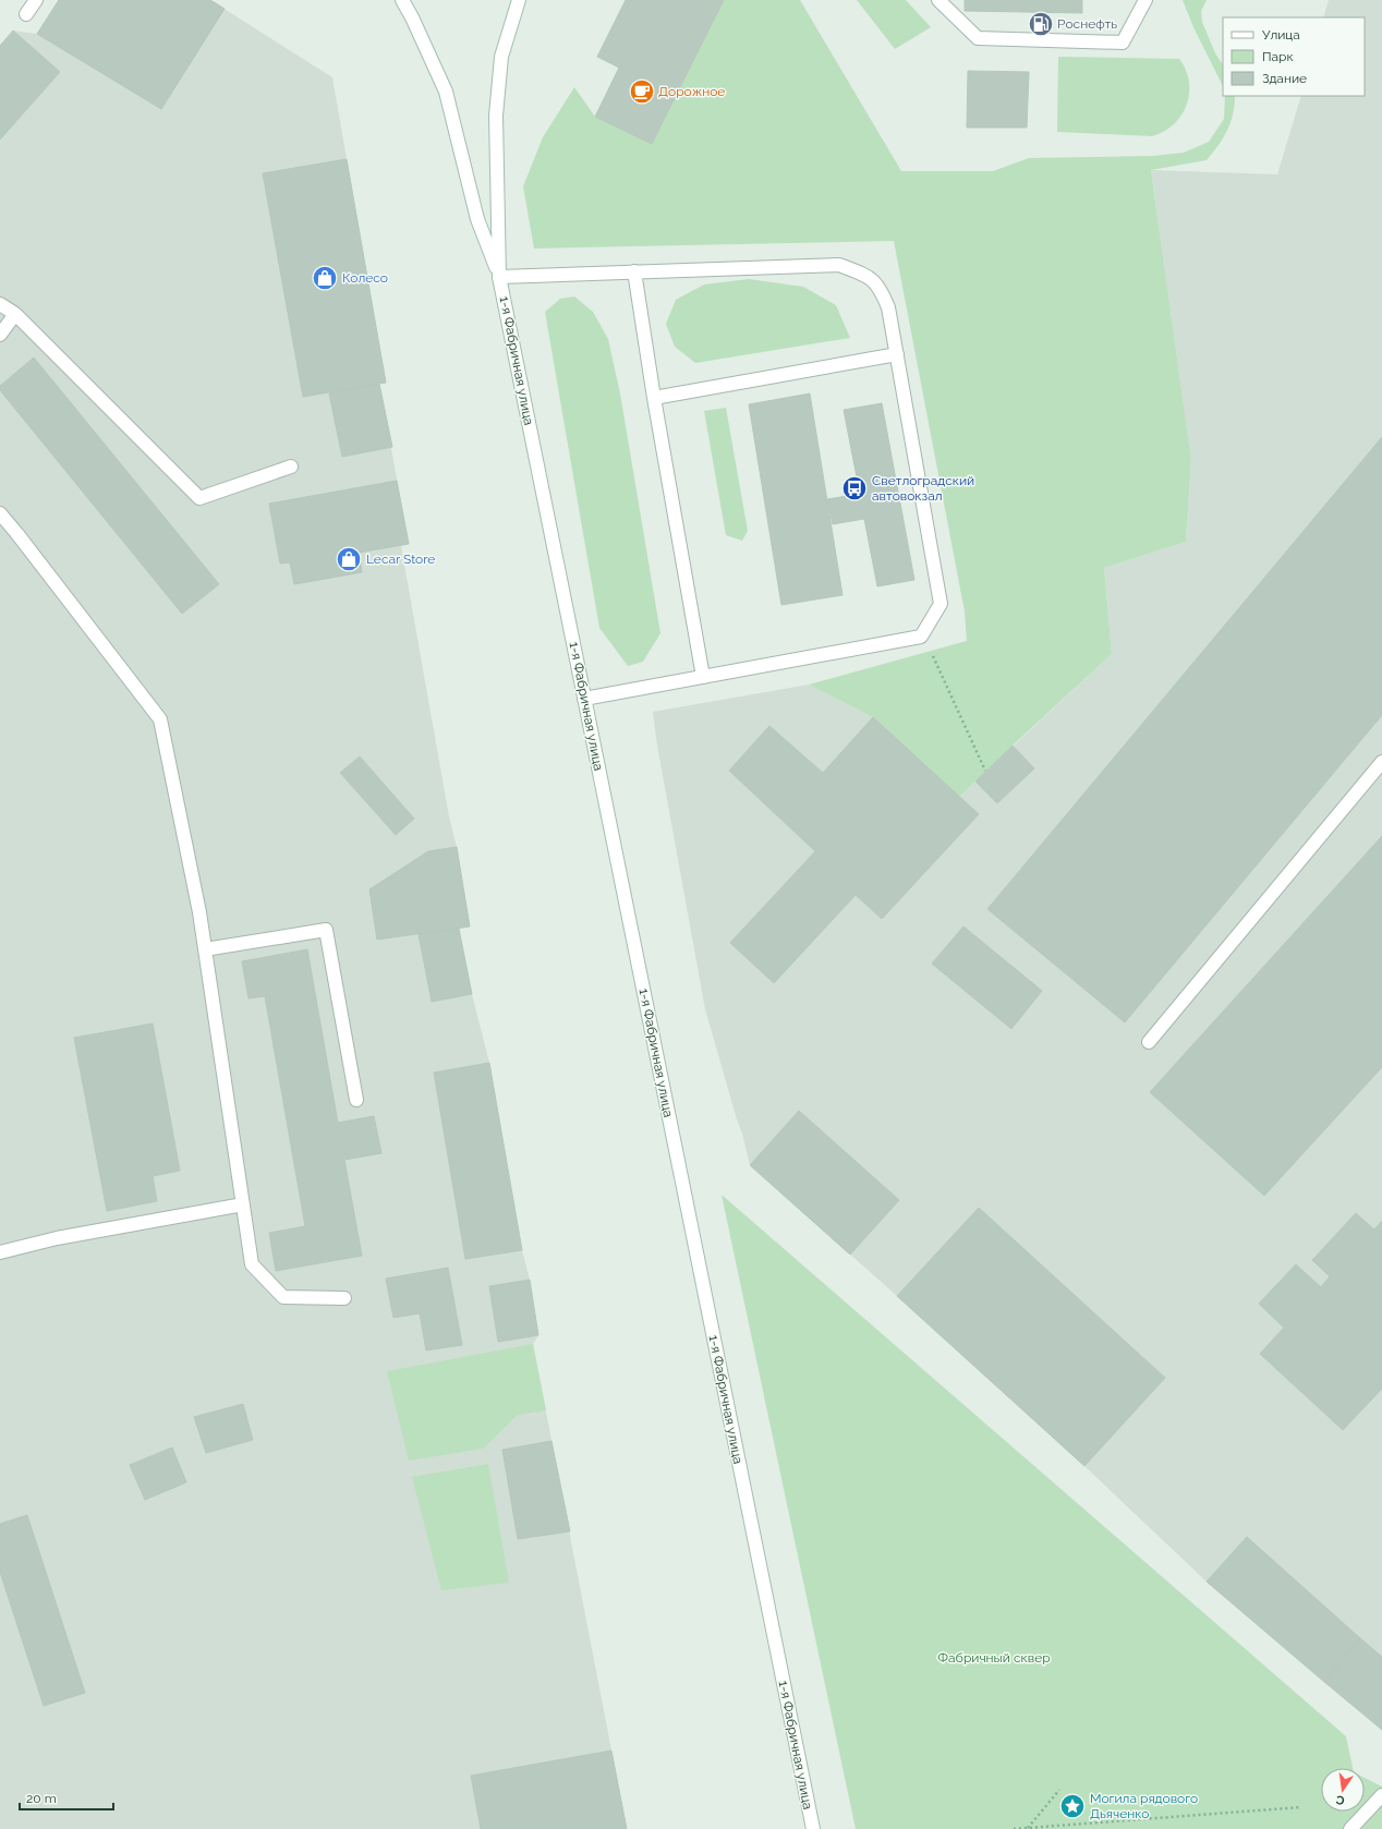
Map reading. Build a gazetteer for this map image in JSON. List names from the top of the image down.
{
  "streets": {
    "main road": ["1-я Фабричная улица"]
  },
  "parks": ["Фабричный сквер"],
  "places": {
    "fuel station": ["Роснефть"],
    "cafe": ["Дорожное"],
    "shop": ["Колесо", "Lecar Store"],
    "bus stop": ["Светлоградский автовокзал"],
    "place": ["Могила рядового Дьяченко"]
  },
  "legend": ["Улица", "Парк", "Здание"],
  "scale_bar": "20 m",
  "north": "bottom"
}
